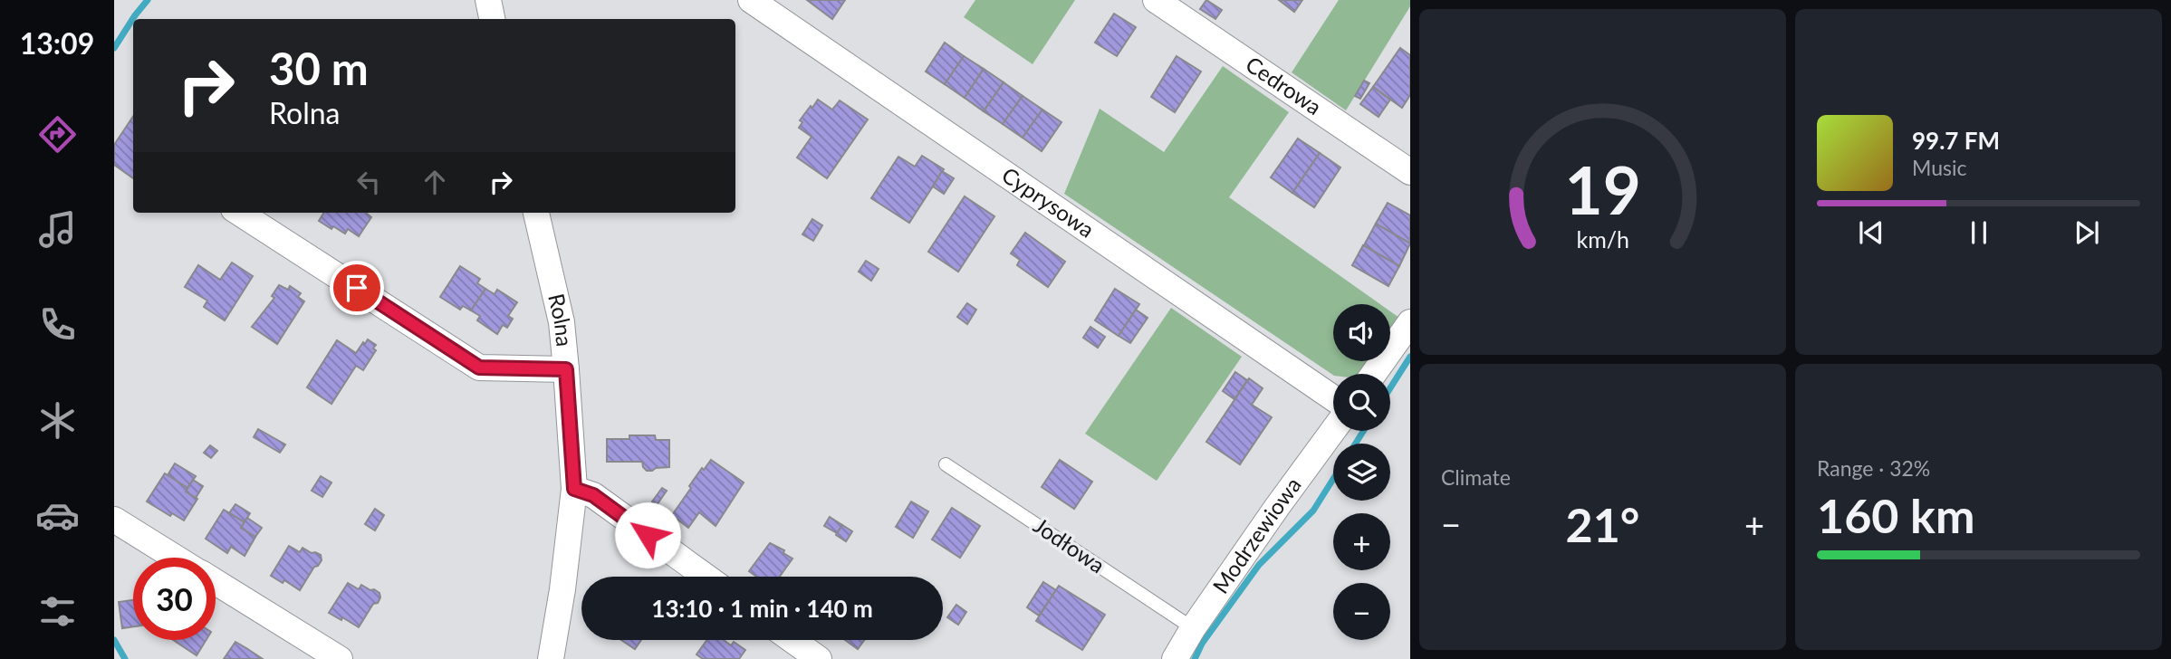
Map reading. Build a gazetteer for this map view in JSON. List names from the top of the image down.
{
  "streets": {
    "street": [
      "Cedrowa",
      "Cyprysowa",
      "Rolna",
      "Modrzewiowa"
    ],
    "lane": ["Jodłowa"]
  },
  "crossings": [
    ["Modrzewiowa", "Jodłowa"]
  ],
  "page": {
    "tabs": "13:09",
    "turn": ["30 m", "Rolna"],
    "song": ["99.7 FM", "Music"],
    "map_buttons": ["+", "−"],
    "tile": [
      "Climate",
      ["Range · 32%", "160 km"]
    ],
    "heat": ["−", "21°", "+"],
    "limit": "30",
    "trip": "13:10 · 1 min · 140 m",
    "gauge": ["19", "km/h"]
  }
}
